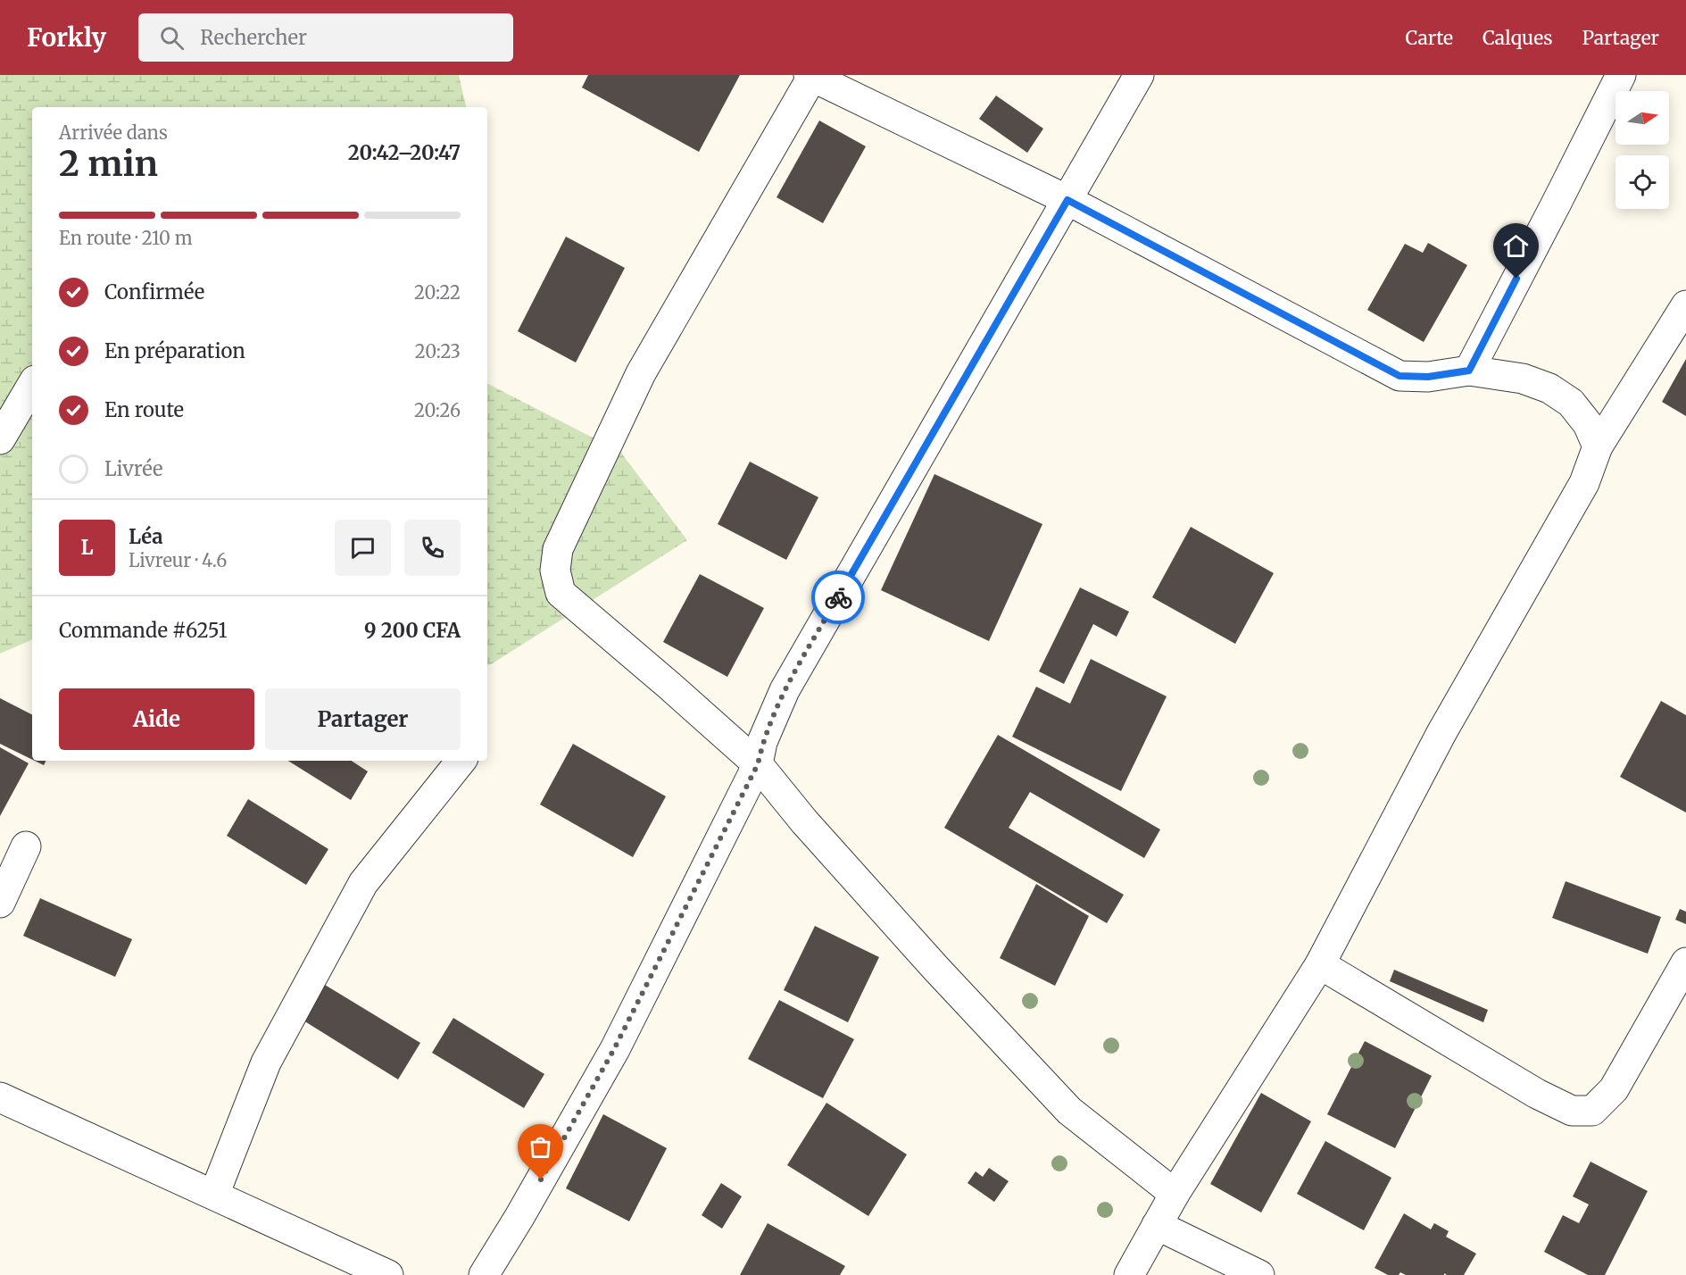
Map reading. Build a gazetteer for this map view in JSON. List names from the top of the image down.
{
  "north": "right",
  "page": {
    "header": "Forkly",
    "search": "Rechercher",
    "nav": ["Carte", "Calques", "Partager"],
    "heading": ["2 min", "Arrivée dans", "20:42–20:47"],
    "panel": [
      "Léa",
      "Livreur · 4.6",
      "Commande #6251",
      "9 200 CFA"
    ],
    "bar": "En route · 210 m",
    "list": [
      ["Confirmée", "20:22"],
      ["En préparation", "20:23"],
      ["En route", "20:26"],
      "Livrée"
    ],
    "round": "L",
    "buttons": ["Aide", "Partager"]
  }
}
